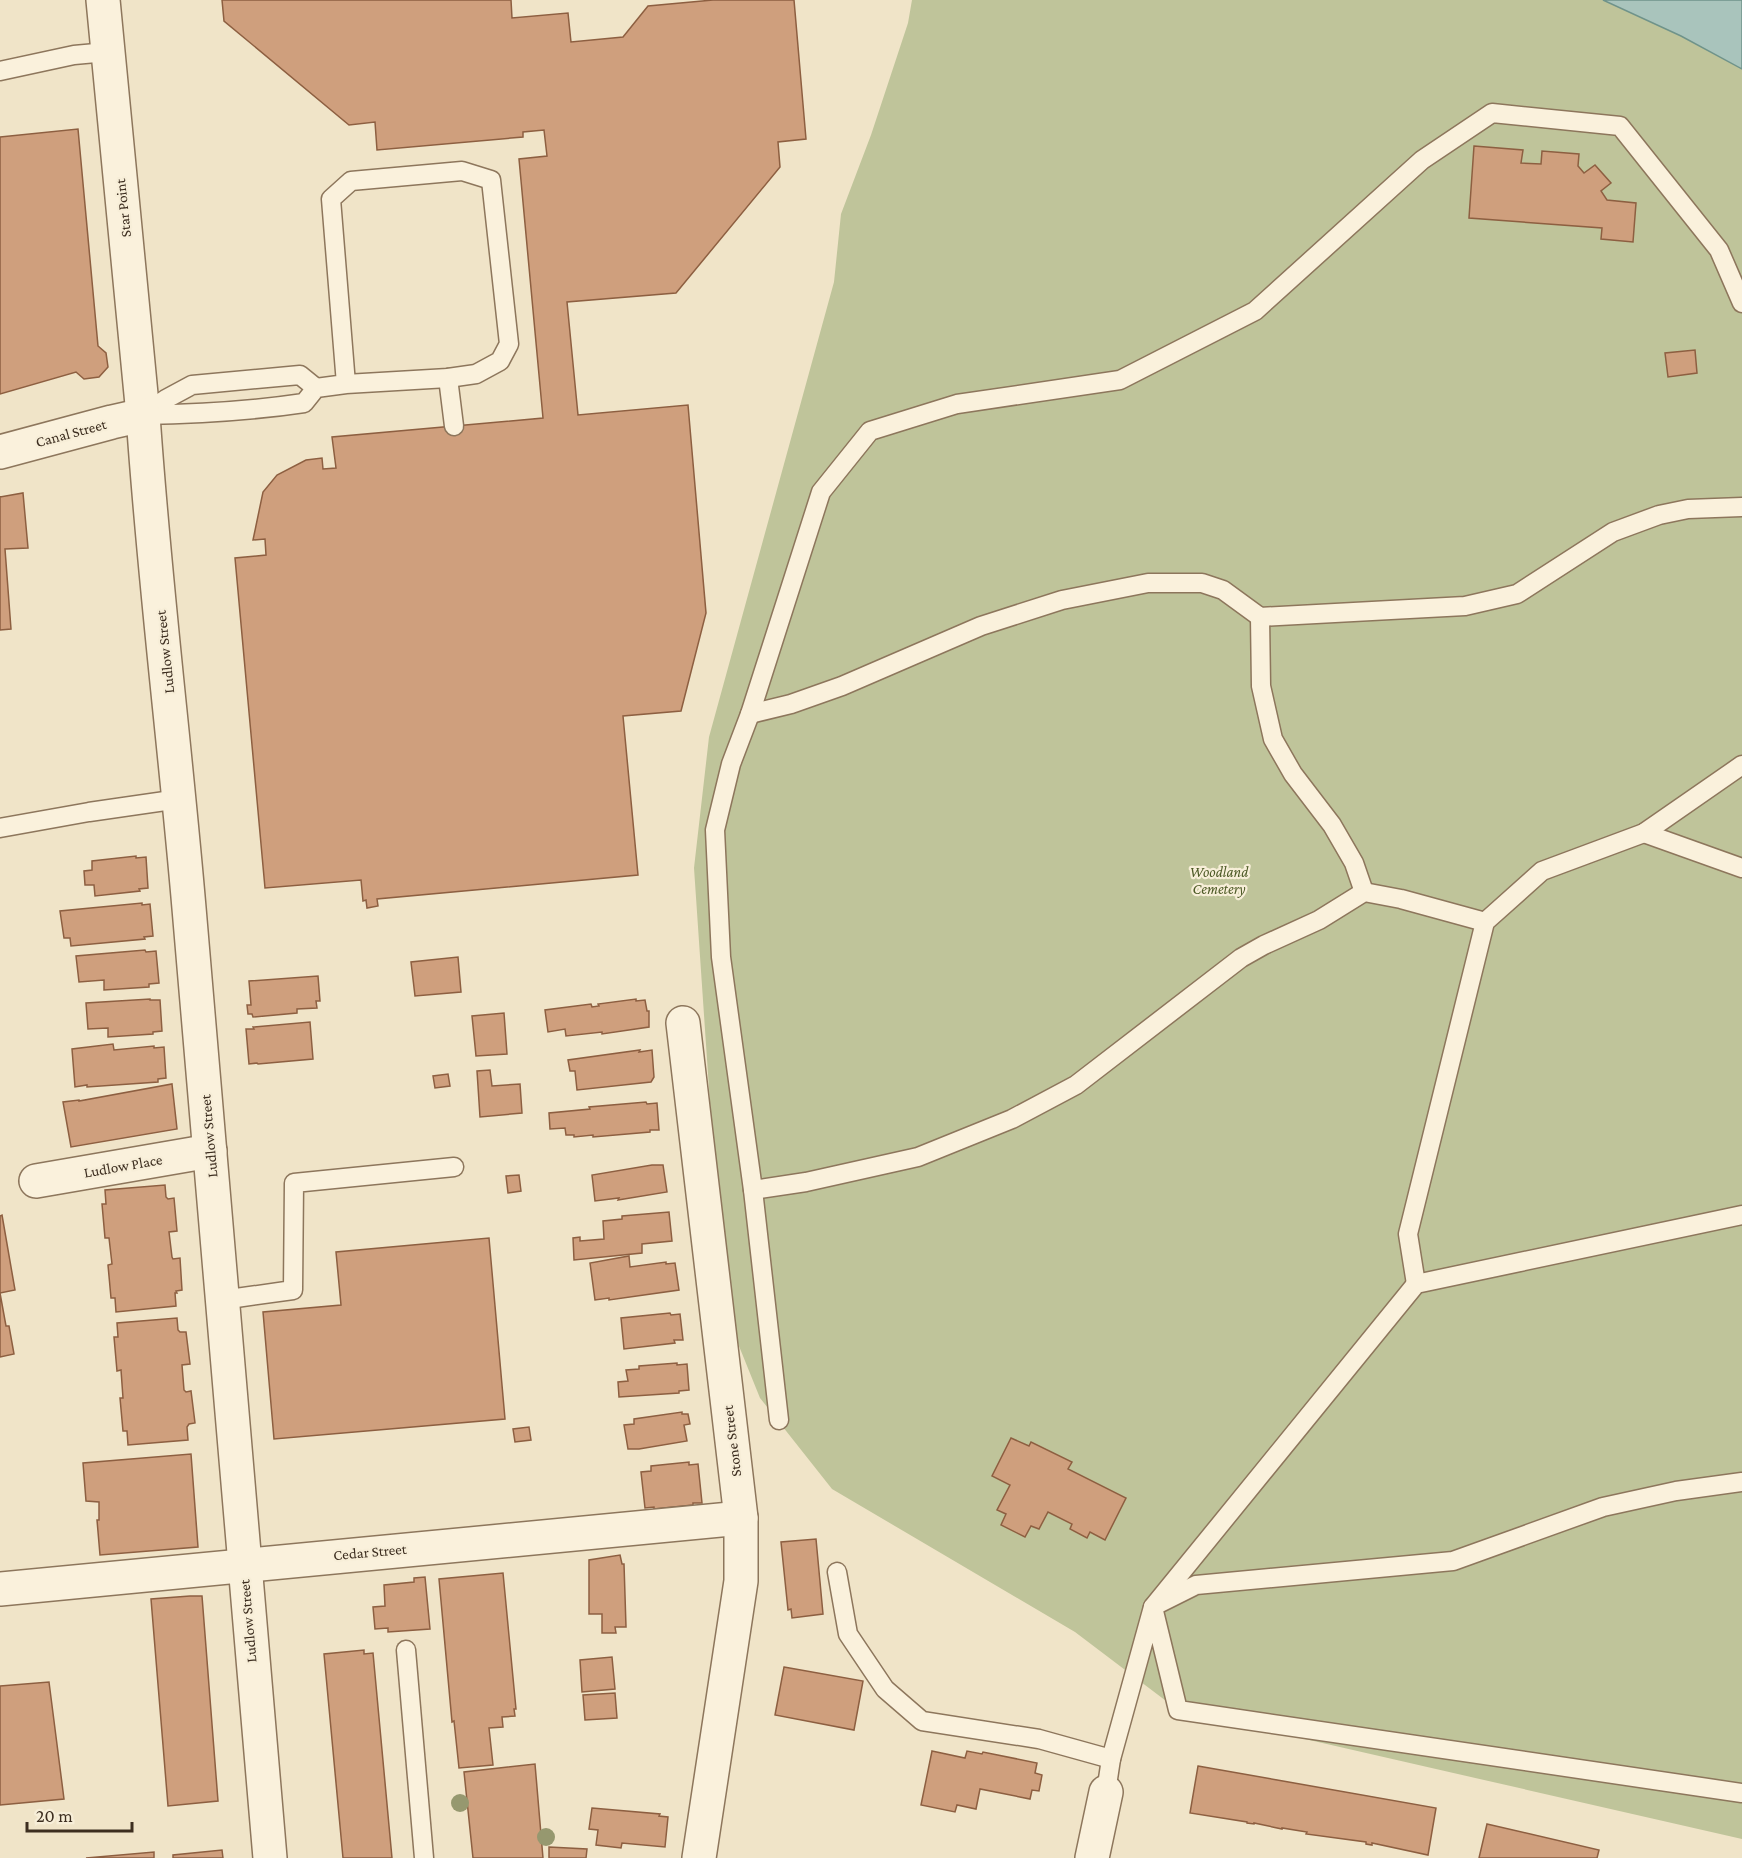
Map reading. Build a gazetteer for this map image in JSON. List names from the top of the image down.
{
  "streets": {
    "street": [
      "Star Point",
      "Canal Street",
      "Ludlow Street",
      "Ludlow Place",
      "Stone Street",
      "Cedar Street"
    ]
  },
  "crossings": [
    ["Star Point", "Canal Street"],
    ["Star Point", "Ludlow Street"],
    ["Canal Street", "Ludlow Street"],
    ["Ludlow Street", "Ludlow Place"],
    ["Ludlow Street", "Cedar Street"],
    ["Stone Street", "Cedar Street"]
  ],
  "parks": ["Woodland Cemetery"],
  "scale_bar": "20 m"
}
